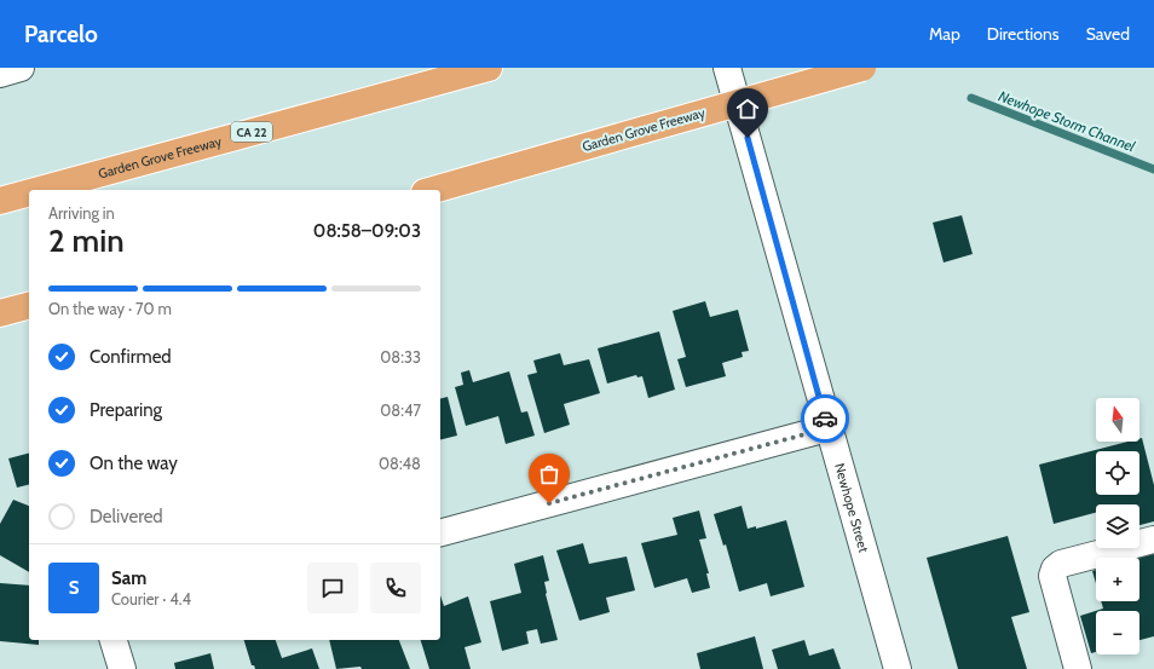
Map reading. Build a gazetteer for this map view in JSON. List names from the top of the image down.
{
  "streets": {
    "highway": ["Garden Grove Freeway", "CA 22"],
    "street": ["Newhope Street"]
  },
  "water": ["Newhope Storm Channel"],
  "north": "top",
  "page": {
    "header": "Parcelo",
    "nav": ["Map", "Directions", "Saved"],
    "heading": ["2 min", "Arriving in", "08:58–09:03"],
    "panel": ["Sam", "Courier · 4.4"],
    "bar": "On the way · 70 m",
    "list": [
      ["Confirmed", "08:33"],
      ["Preparing", "08:47"],
      ["On the way", "08:48"],
      "Delivered"
    ],
    "map_buttons": ["+", "−"],
    "round": "S"
  }
}
